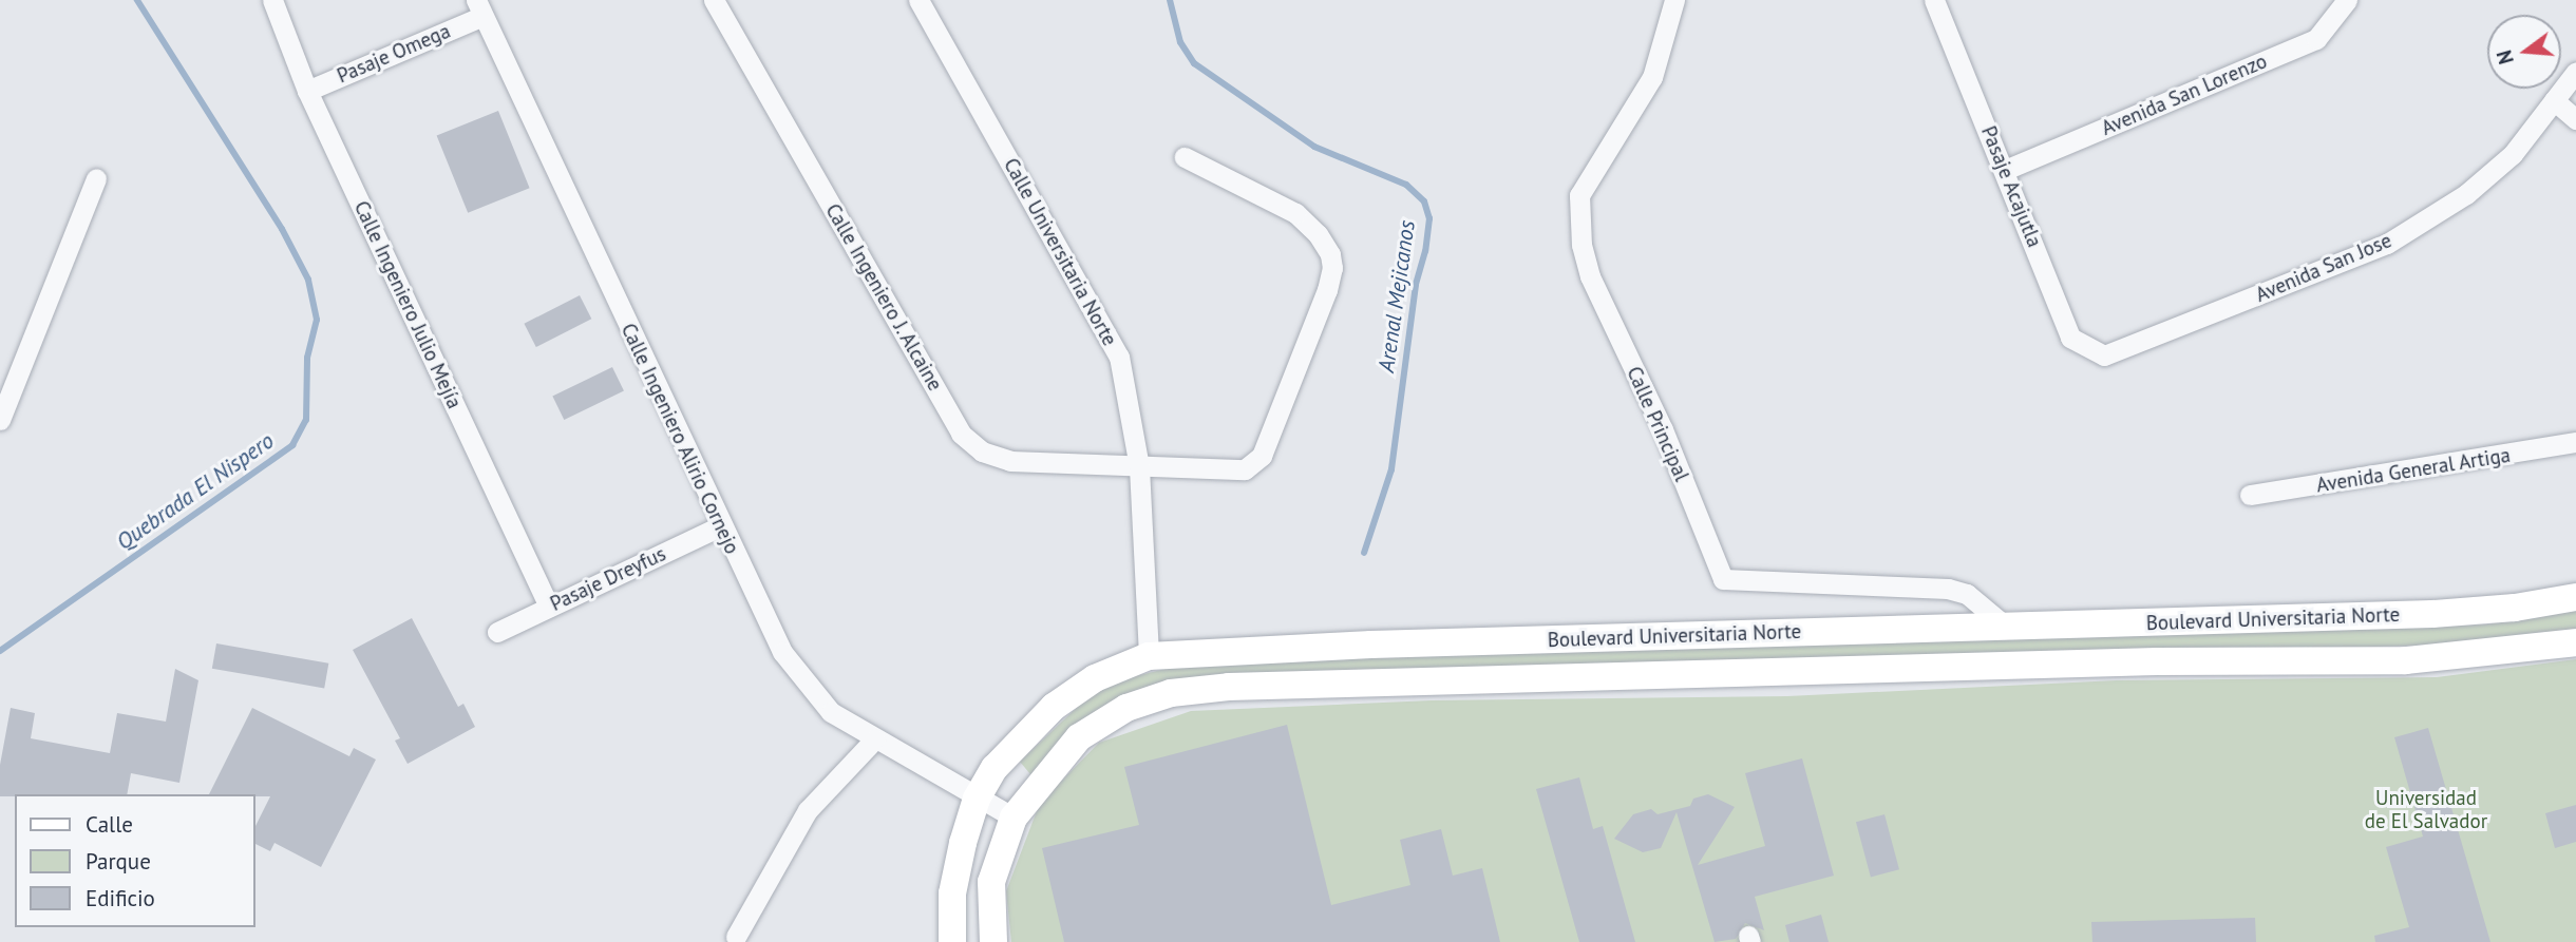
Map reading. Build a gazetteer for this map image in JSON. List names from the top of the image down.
{
  "streets": {
    "main road": ["Boulevard Universitaria Norte"],
    "street": [
      "Pasaje Omega",
      "Avenida San Lorenzo",
      "Pasaje Acajutla",
      "Calle Universitaria Norte",
      "Avenida San Jose",
      "Calle Ingeniero J. Alcaine",
      "Calle Ingeniero Julio Mejía",
      "Calle Principal",
      "Calle Ingeniero Alirio Cornejo",
      "Avenida General Artiga",
      "Pasaje Dreyfus"
    ]
  },
  "crossings": [
    ["Pasaje Omega", "Calle Ingeniero Julio Mejía"],
    ["Pasaje Omega", "Calle Ingeniero Alirio Cornejo"],
    ["Avenida San Lorenzo", "Pasaje Acajutla"],
    ["Pasaje Acajutla", "Avenida San Jose"],
    ["Calle Universitaria Norte", "Calle Ingeniero J. Alcaine"],
    ["Calle Universitaria Norte", "Boulevard Universitaria Norte"],
    ["Calle Ingeniero Julio Mejía", "Pasaje Dreyfus"],
    ["Calle Principal", "Boulevard Universitaria Norte"],
    ["Calle Ingeniero Alirio Cornejo", "Pasaje Dreyfus"],
    ["Calle Ingeniero Alirio Cornejo", "Boulevard Universitaria Norte"]
  ],
  "water": ["Arenal Mejicanos", "Quebrada El Nispero"],
  "parks": ["Universidad de El Salvador"],
  "legend": ["Calle", "Parque", "Edificio"],
  "north": "left"
}
